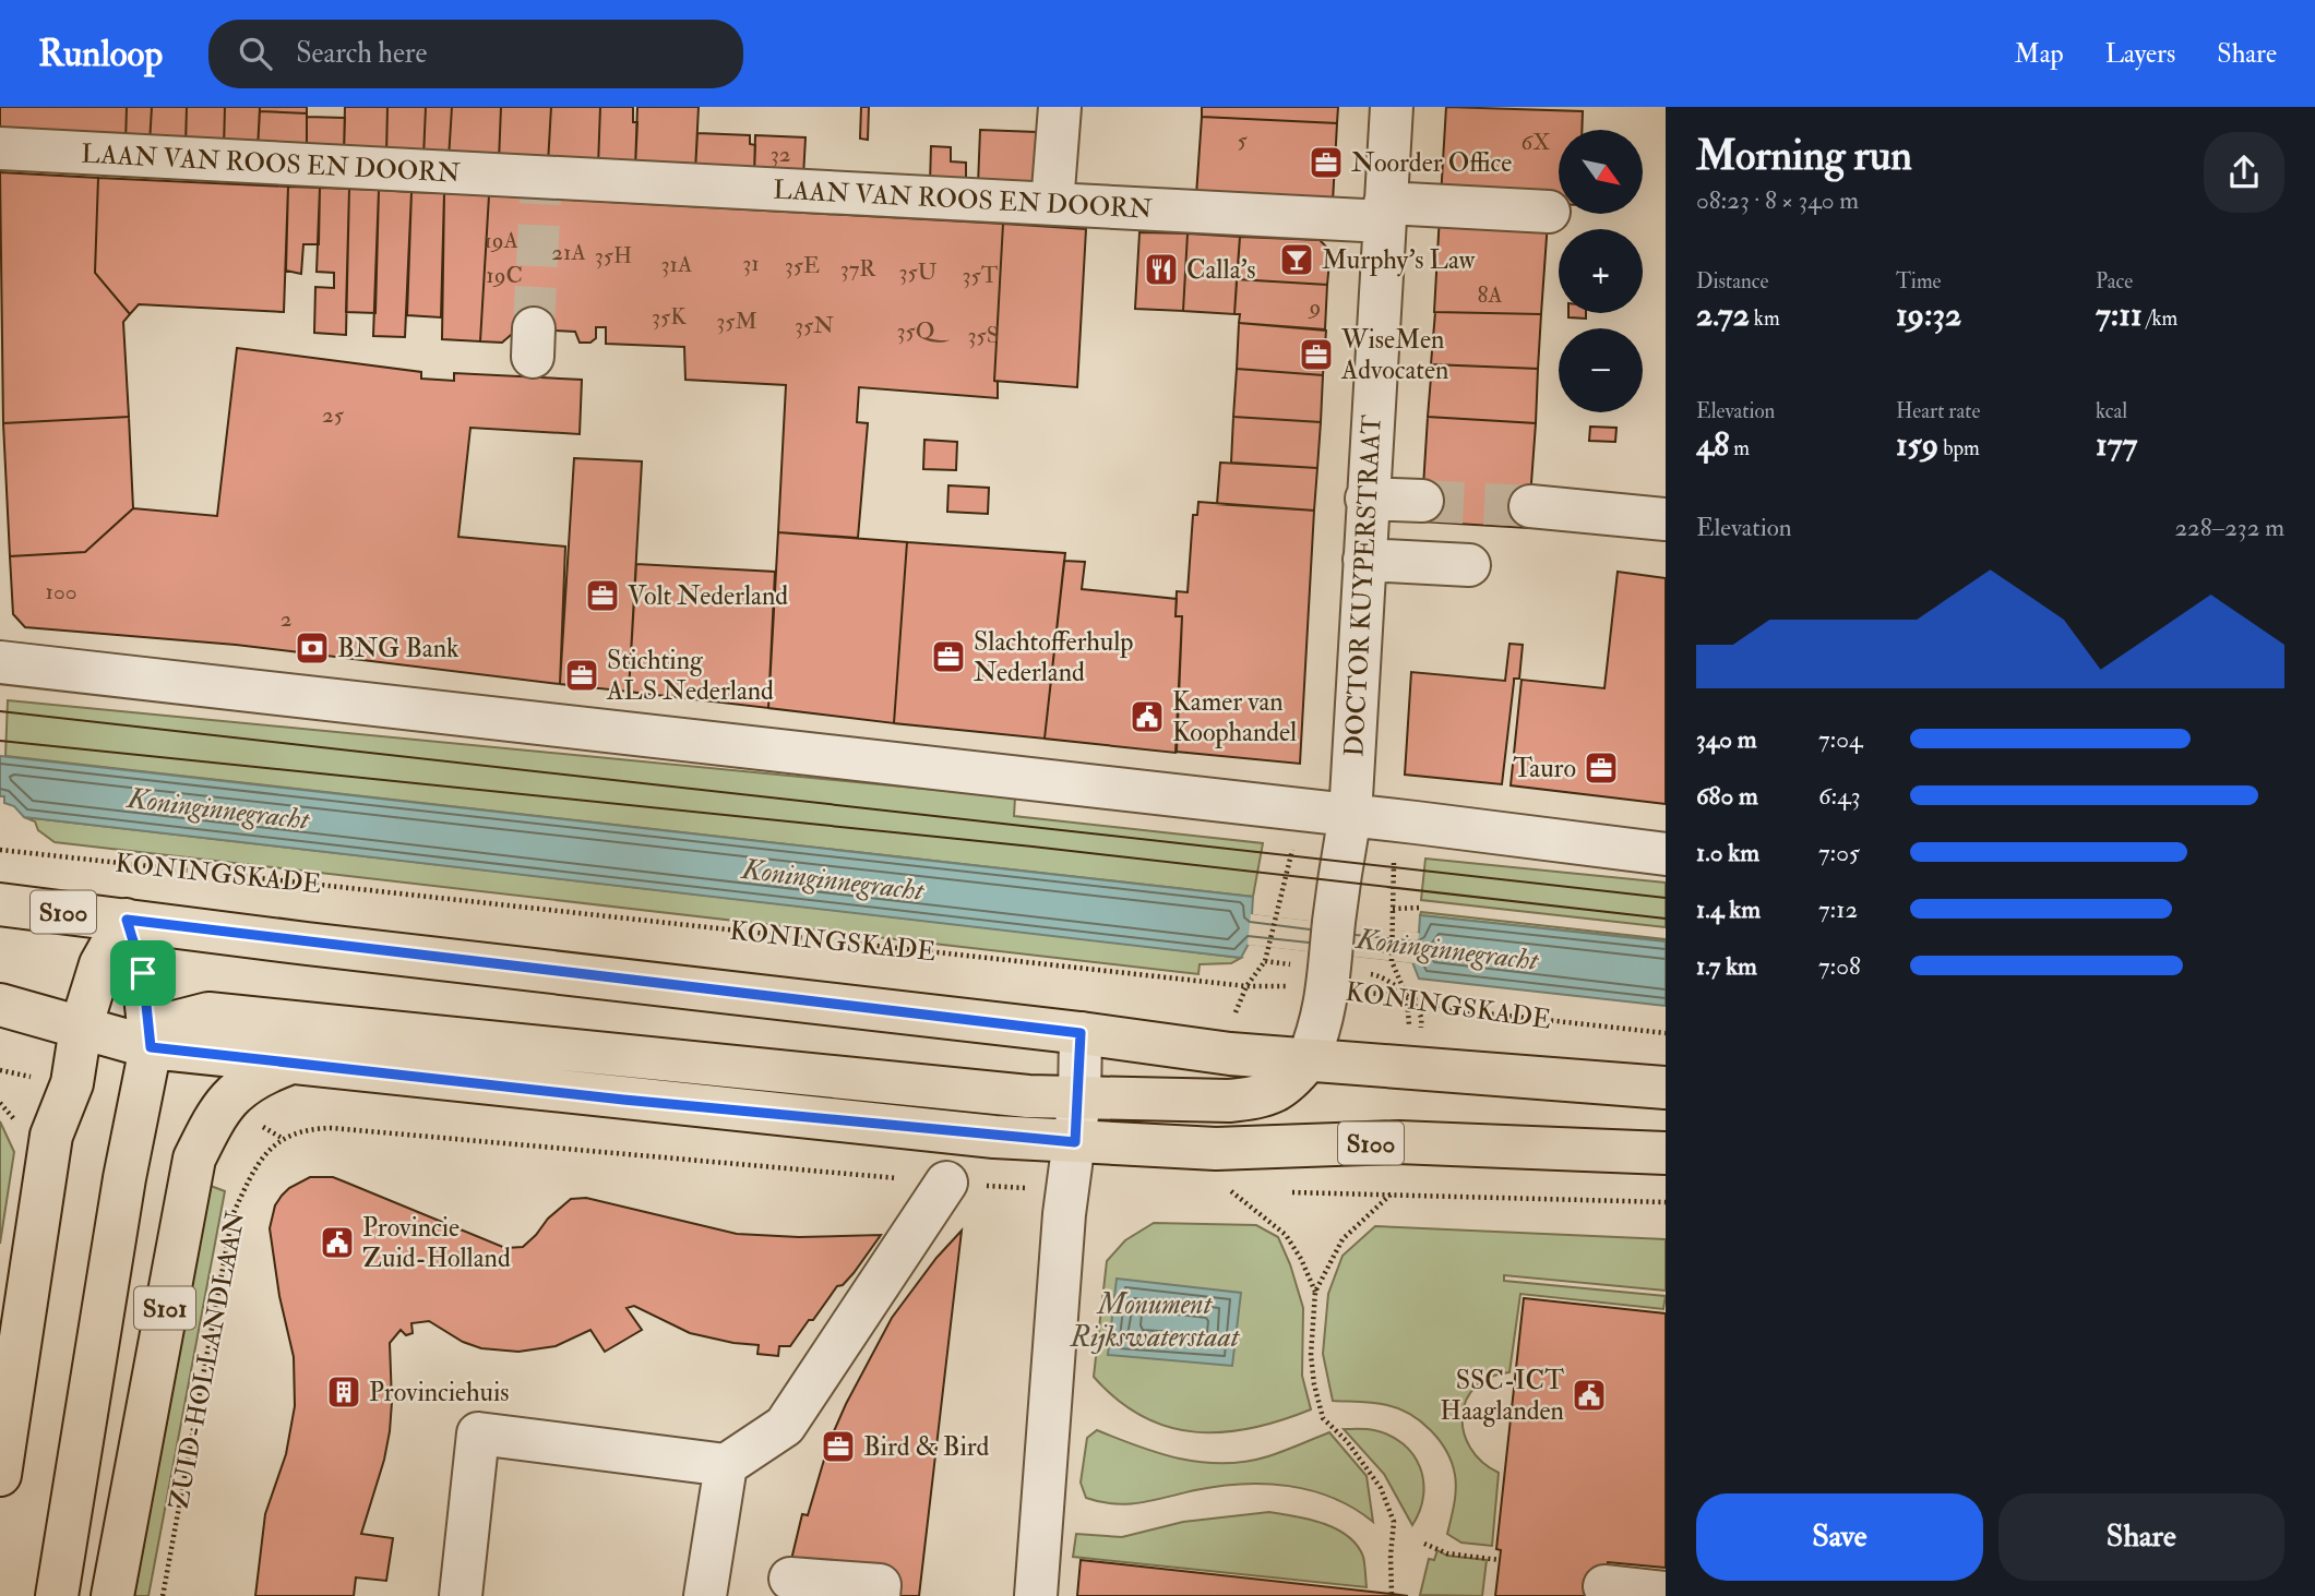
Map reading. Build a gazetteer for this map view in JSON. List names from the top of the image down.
{
  "streets": {
    "main road": [
      "KONINGSKADE",
      "S100",
      "S101",
      "ZUID-HOLLANDLAAN"
    ],
    "street": ["LAAN VAN ROOS EN DOORN", "DOCTOR KUYPERSTRAAT"]
  },
  "crossings": [
    ["LAAN VAN ROOS EN DOORN", "DOCTOR KUYPERSTRAAT"],
    ["DOCTOR KUYPERSTRAAT", "KONINGSKADE"],
    ["KONINGSKADE", "S101"],
    ["S100", "S101"],
    ["S100", "ZUID-HOLLANDLAAN"]
  ],
  "water": ["Koninginnegracht", "Monument Rijkswaterstaat"],
  "places": {
    "office": [
      "Noorder Office",
      "WiseMen Advocaten",
      "Volt Nederland",
      "Slachtofferhulp Nederland",
      "Stichting ALS Nederland",
      "Tauro",
      "Bird & Bird"
    ],
    "bar": ["Murphy's Law"],
    "restaurant": ["Calla's"],
    "bank": ["BNG Bank"],
    "public building": ["Kamer van Koophandel", "Provincie Zuid-Holland", "SSC-ICT Haaglanden"],
    "building": ["Provinciehuis"]
  },
  "house_numbers": [
    "5",
    "6X",
    "32",
    "19A",
    "21A",
    "35H",
    "31",
    "31A",
    "35E",
    "37R",
    "35U",
    "19C",
    "35T",
    "8A",
    "9",
    "35K",
    "35M",
    "35N",
    "35Q",
    "35S",
    "25",
    "100",
    "2"
  ],
  "north": "bottom right",
  "page": {
    "header": "Runloop",
    "search": "Search here",
    "nav": ["Map", "Layers", "Share"],
    "heading": ["Morning run", "08:23 · 8 × 340 m"],
    "map_buttons": ["+", "−"],
    "stats": [
      ["Distance", "2.72 km"],
      ["Time", "19:32"],
      ["Pace", "7:11 /km"],
      ["Elevation", "48 m"],
      ["Heart rate", "159 bpm"],
      ["kcal", "177"]
    ],
    "chart": ["Elevation", "228–232 m"],
    "list": [
      {
        "name": "340 m",
        "note": "7:04"
      },
      {
        "name": "680 m",
        "note": "6:43"
      },
      {
        "name": "1.0 km",
        "note": "7:05"
      },
      {
        "name": "1.4 km",
        "note": "7:12"
      },
      {
        "name": "1.7 km",
        "note": "7:08"
      }
    ],
    "buttons": ["Save", "Share"]
  }
}
